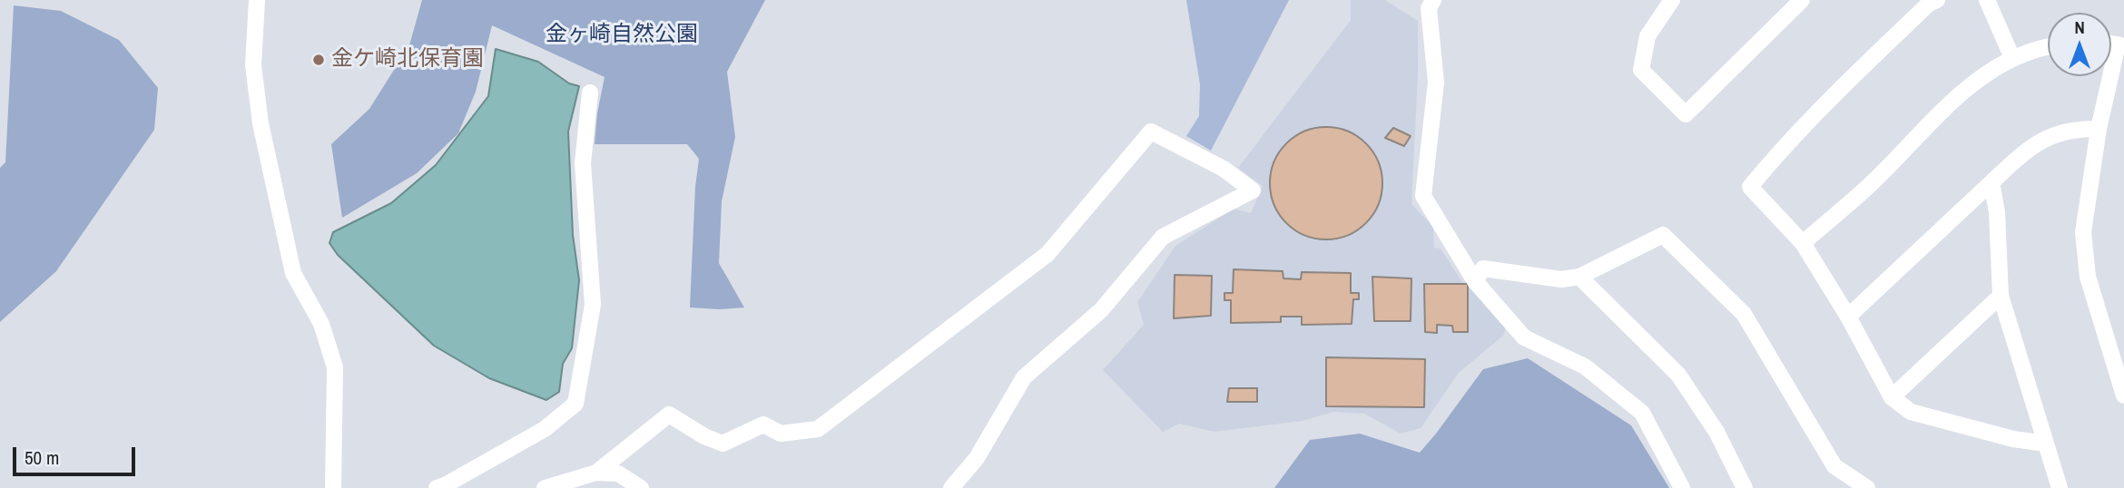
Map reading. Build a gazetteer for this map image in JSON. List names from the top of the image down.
{
  "parks": ["金ヶ崎自然公園"],
  "places": ["金ケ崎北保育園"],
  "scale_bar": "50 m",
  "north": "top"
}
